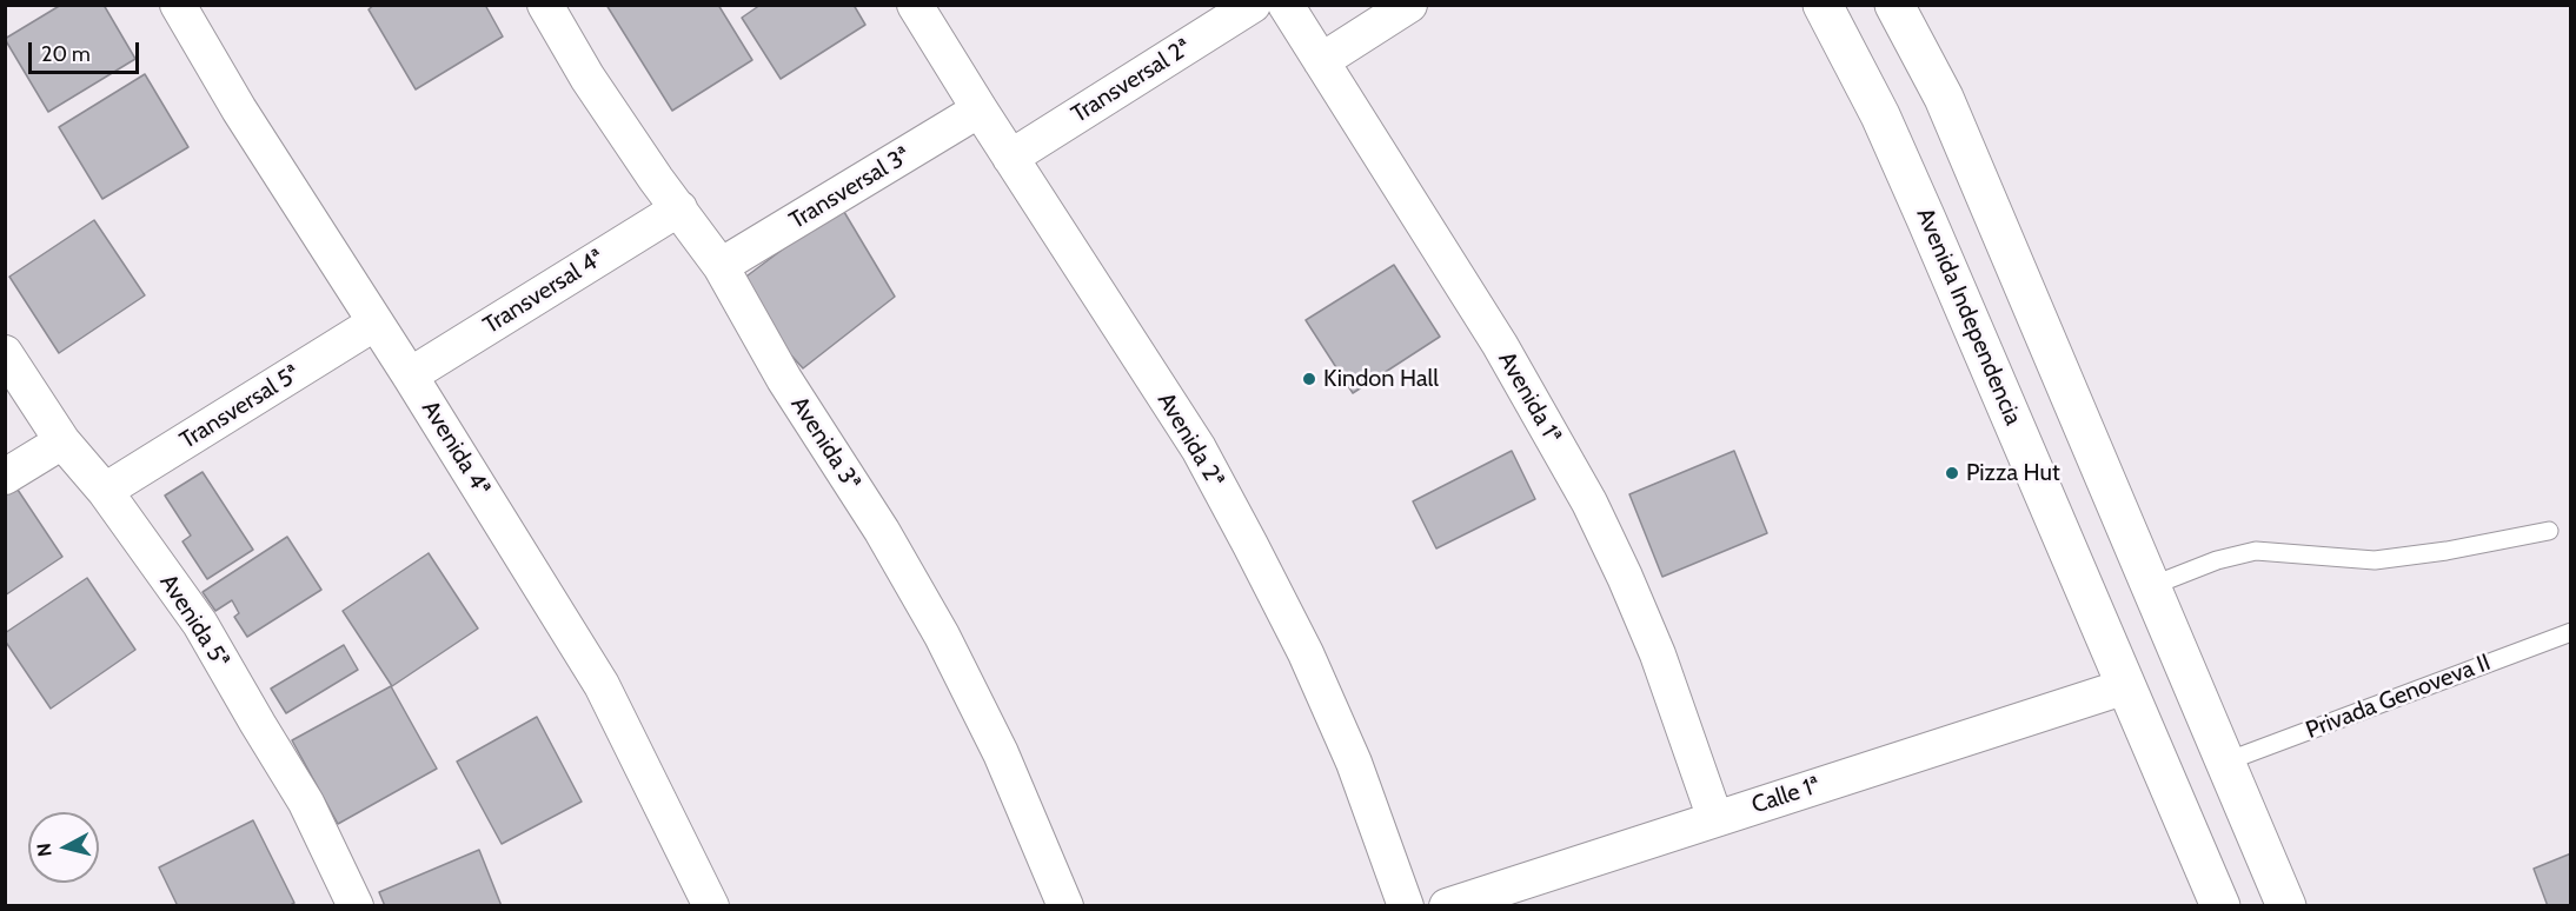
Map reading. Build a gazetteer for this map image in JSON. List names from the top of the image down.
{
  "streets": {
    "main road": ["Avenida Independencia"],
    "street": [
      "Transversal 2ª",
      "Transversal 3ª",
      "Transversal 4ª",
      "Avenida 1ª",
      "Transversal 5ª",
      "Avenida 2ª",
      "Avenida 3ª",
      "Avenida 4ª",
      "Avenida 5ª",
      "Calle 1ª"
    ],
    "lane": ["Privada Genoveva II"]
  },
  "crossings": [
    ["Transversal 2ª", "Avenida 2ª"],
    ["Transversal 3ª", "Avenida 2ª"],
    ["Transversal 3ª", "Avenida 3ª"],
    ["Transversal 4ª", "Avenida 3ª"],
    ["Transversal 4ª", "Avenida 4ª"],
    ["Avenida Independencia", "Calle 1ª"],
    ["Avenida 1ª", "Calle 1ª"],
    ["Transversal 5ª", "Avenida 4ª"],
    ["Transversal 5ª", "Avenida 5ª"]
  ],
  "places": ["Kindon Hall", "Pizza Hut"],
  "scale_bar": "20 m",
  "north": "left"
}
